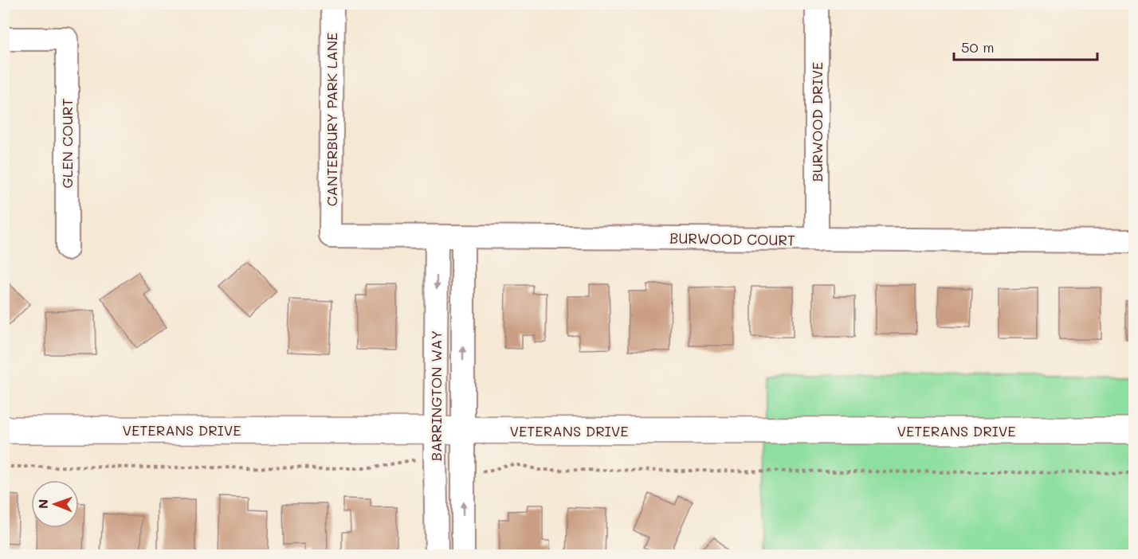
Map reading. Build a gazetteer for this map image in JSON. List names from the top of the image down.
{
  "streets": {
    "street": [
      "CANTERBURY PARK LANE",
      "BURWOOD DRIVE",
      "GLEN COURT",
      "BURWOOD COURT",
      "BARRINGTON WAY",
      "VETERANS DRIVE"
    ]
  },
  "crossings": [
    ["CANTERBURY PARK LANE", "BURWOOD COURT"],
    ["BURWOOD DRIVE", "BURWOOD COURT"],
    ["BURWOOD COURT", "BARRINGTON WAY"],
    ["BARRINGTON WAY", "VETERANS DRIVE"]
  ],
  "scale_bar": "50 m",
  "north": "left"
}
